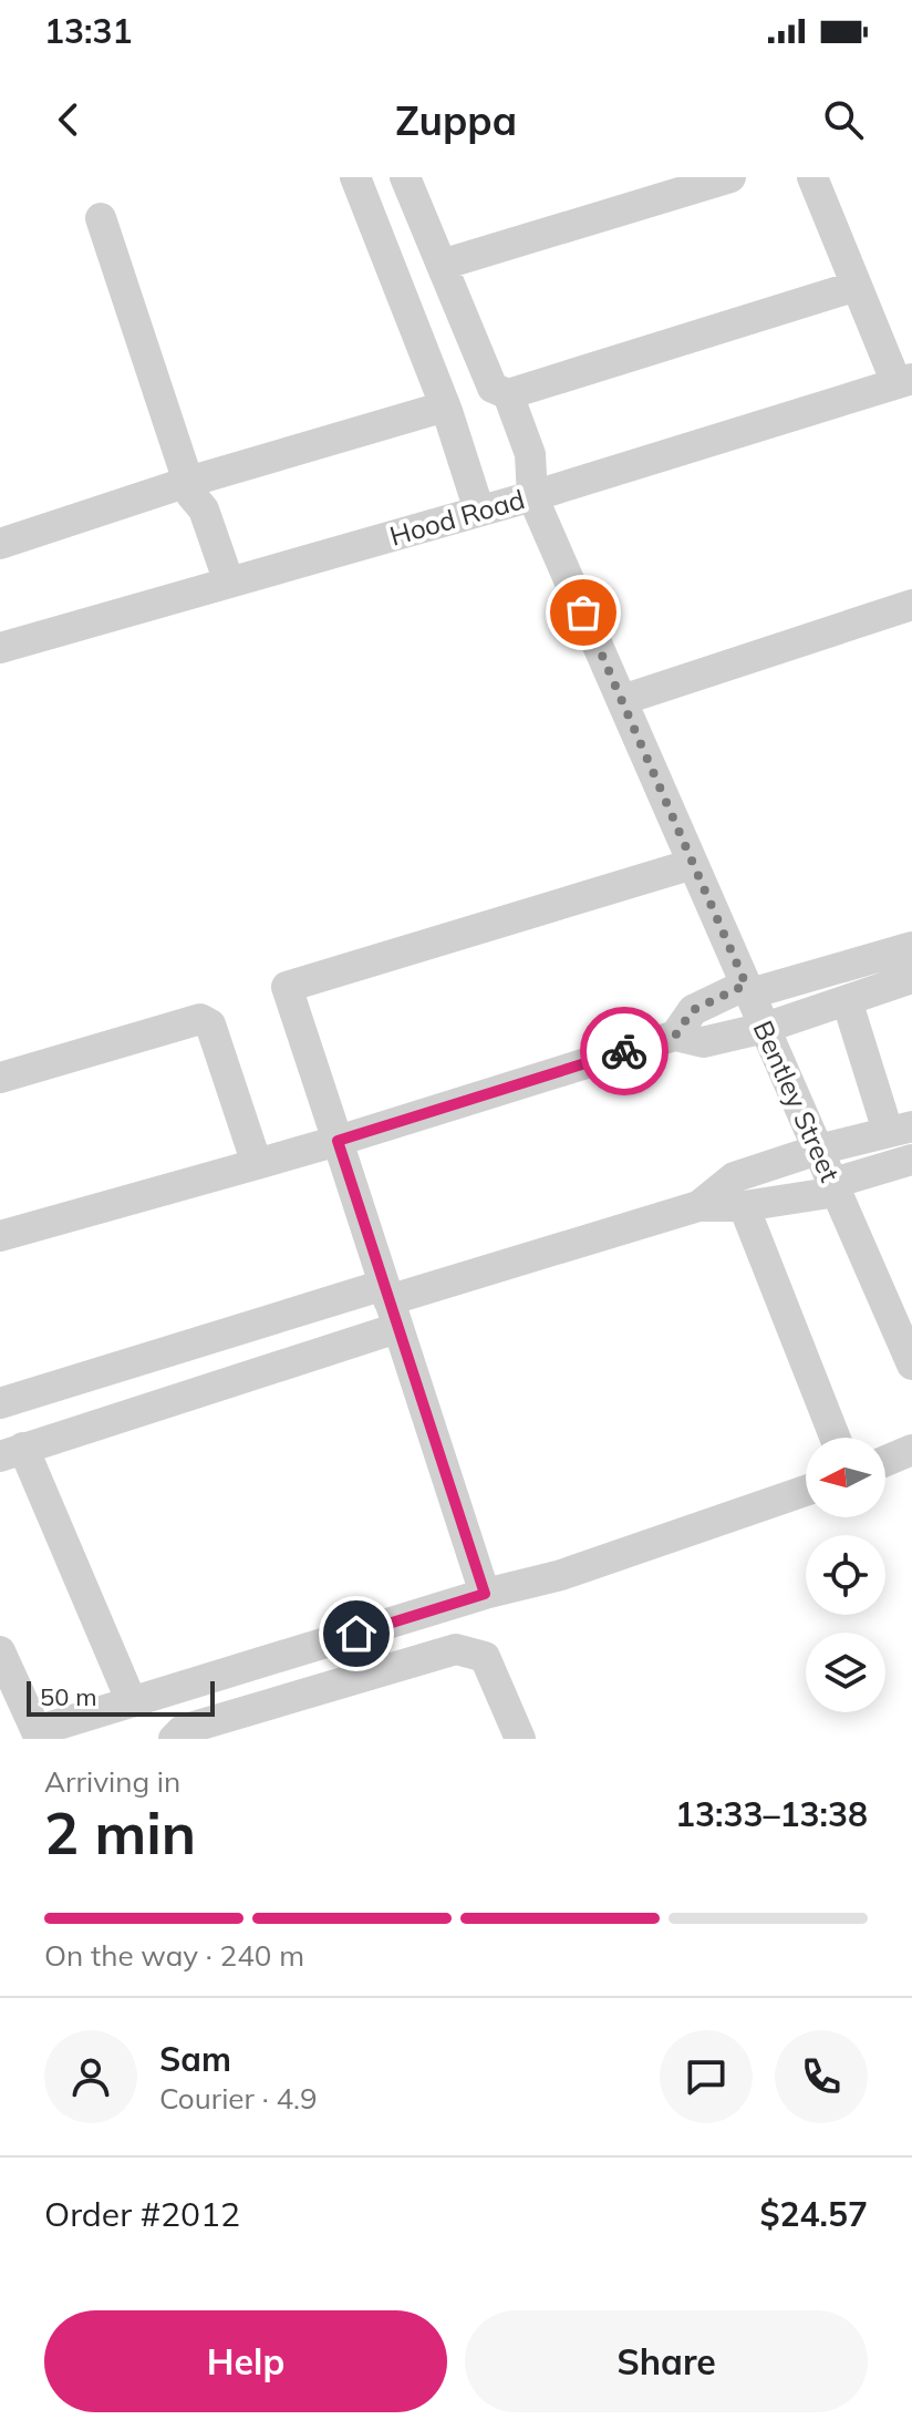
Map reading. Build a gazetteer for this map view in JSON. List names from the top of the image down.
{
  "streets": {
    "street": ["Hood Road", "Bentley Street"]
  },
  "crossings": [
    ["Hood Road", "Bentley Street"]
  ],
  "scale_bar": "50 m",
  "north": "left",
  "page": {
    "status": "13:31",
    "header": "Zuppa",
    "scale": "50 m",
    "heading": ["2 min", "Arriving in", "13:33–13:38"],
    "panel": [
      "Sam",
      "Courier · 4.9",
      "Order #2012",
      "$24.57"
    ],
    "bar": "On the way · 240 m",
    "buttons": ["Help", "Share"]
  }
}
